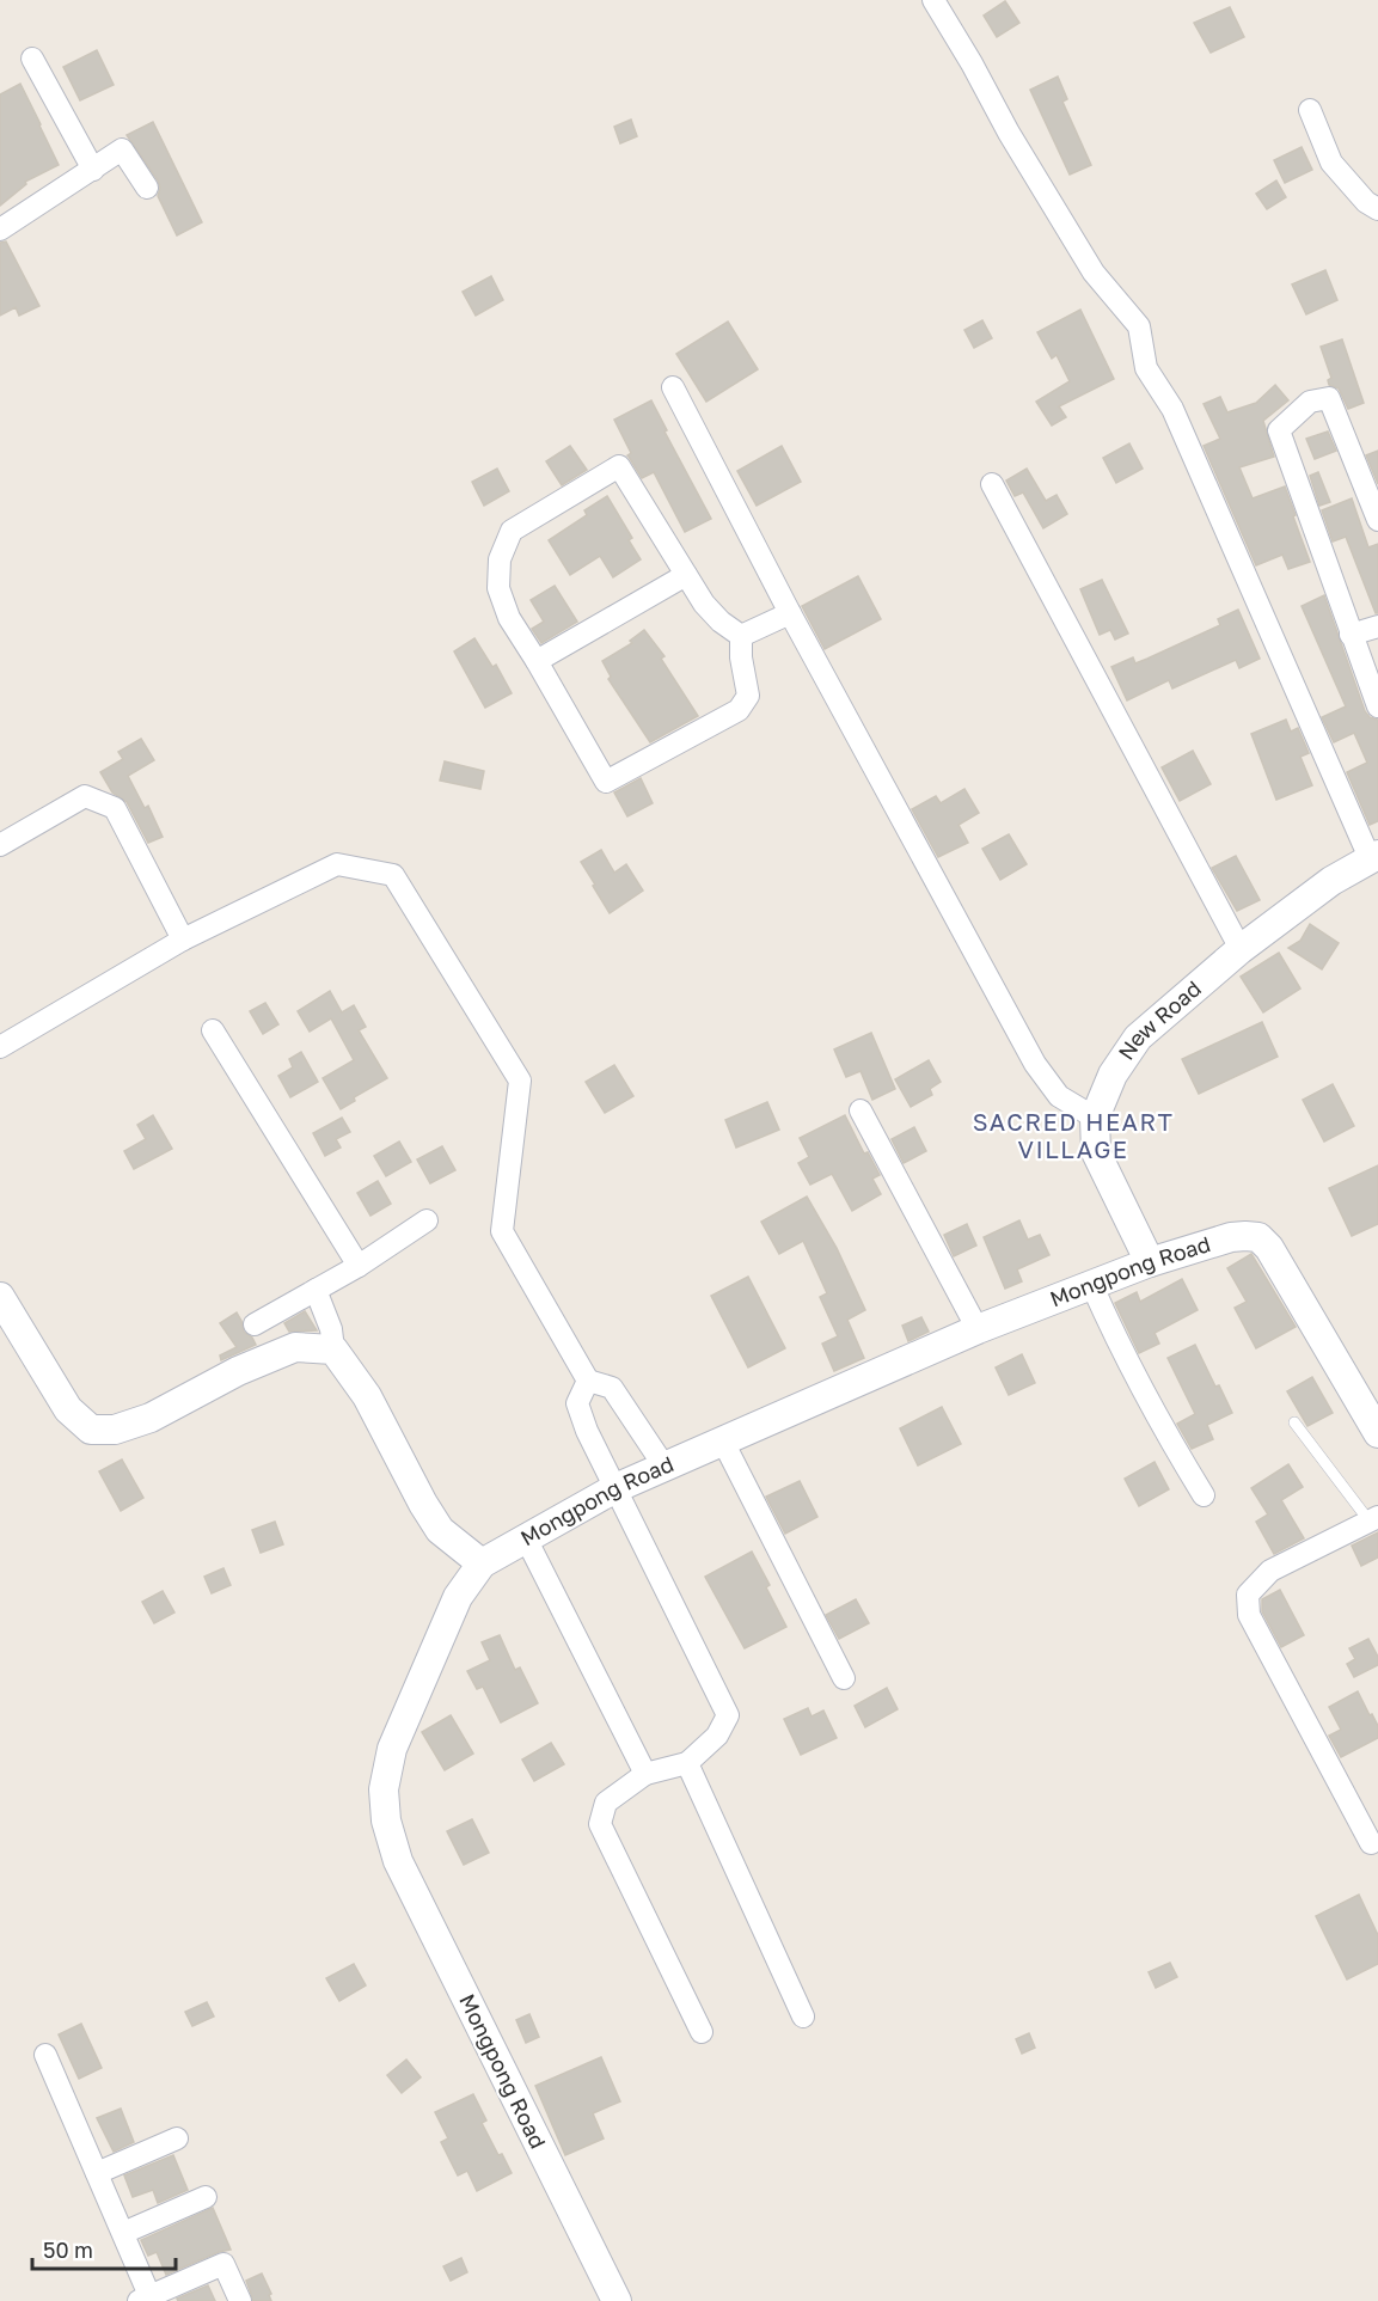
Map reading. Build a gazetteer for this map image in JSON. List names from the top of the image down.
{
  "streets": {
    "main road": ["New Road", "Mongpong Road"]
  },
  "crossings": [
    ["New Road", "Mongpong Road"]
  ],
  "districts": ["SACRED HEART VILLAGE"],
  "scale_bar": "50 m"
}
